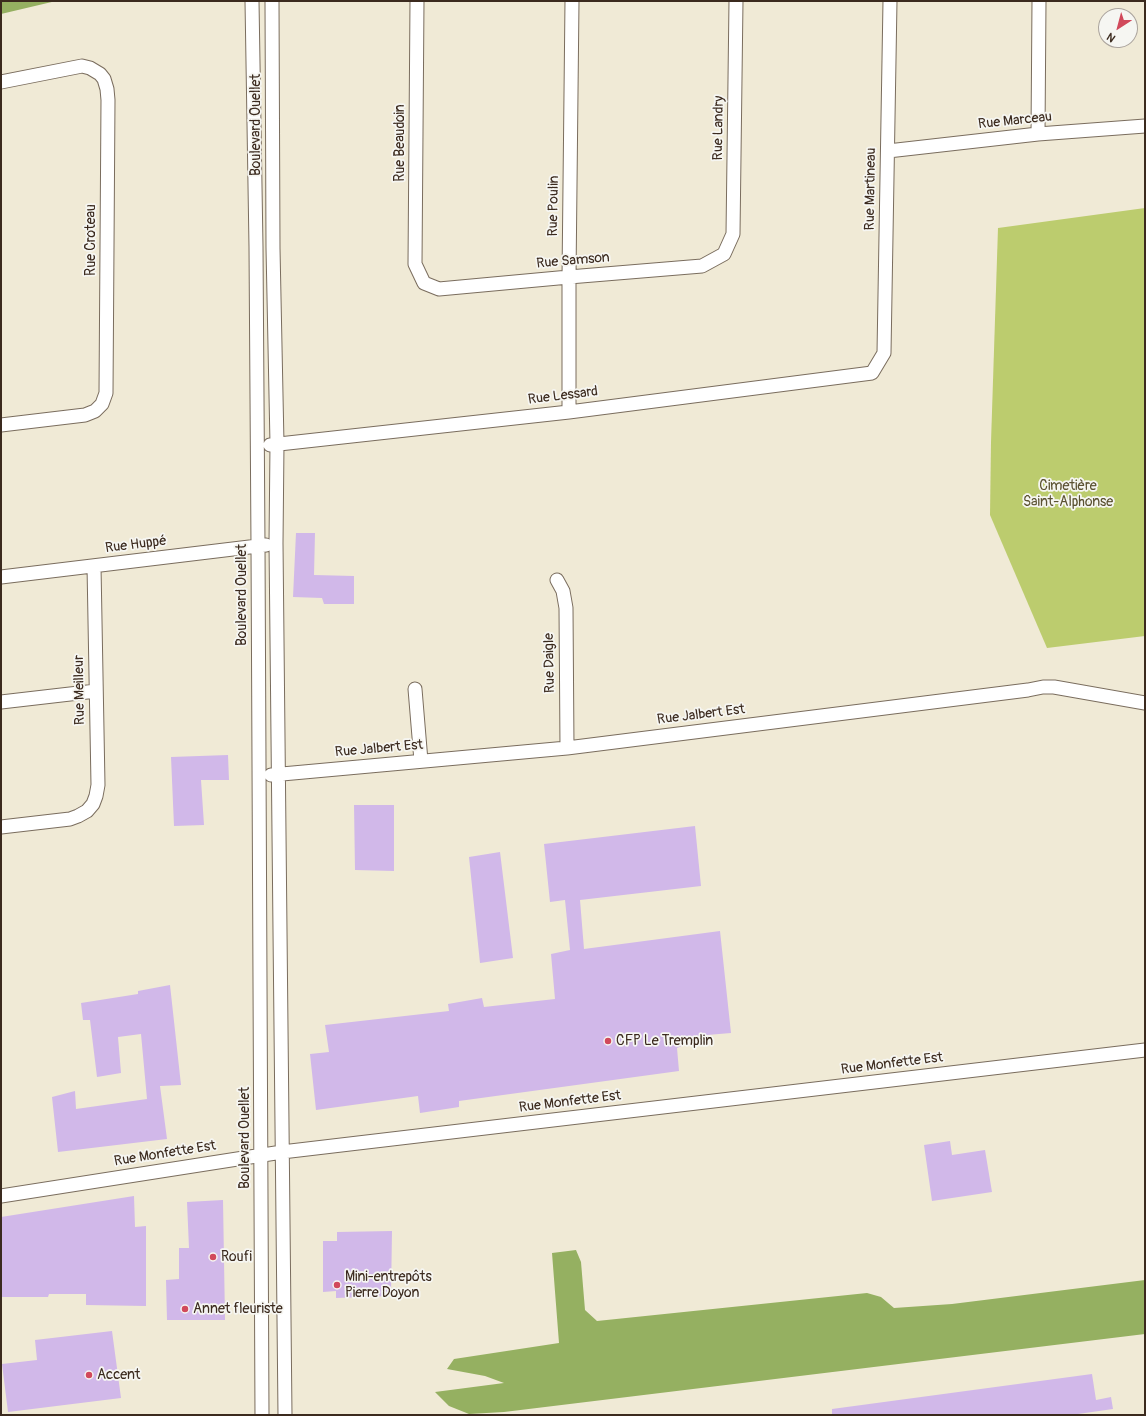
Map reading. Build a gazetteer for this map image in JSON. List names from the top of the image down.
{
  "streets": {
    "street": [
      "Rue Marceau",
      "Boulevard Ouellet",
      "Rue Landry",
      "Rue Beaudoin",
      "Rue Martineau",
      "Rue Poulin",
      "Rue Croteau",
      "Rue Samson",
      "Rue Lessard",
      "Rue Huppé",
      "Rue Daigle",
      "Rue Meilleur",
      "Rue Jalbert Est",
      "Rue Monfette Est"
    ]
  },
  "crossings": [
    ["Rue Marceau", "Rue Martineau"],
    ["Boulevard Ouellet", "Rue Lessard"],
    ["Boulevard Ouellet", "Rue Huppé"],
    ["Boulevard Ouellet", "Rue Jalbert Est"],
    ["Boulevard Ouellet", "Rue Monfette Est"],
    ["Rue Landry", "Rue Samson"],
    ["Rue Beaudoin", "Rue Samson"],
    ["Rue Martineau", "Rue Lessard"],
    ["Rue Poulin", "Rue Samson"],
    ["Rue Poulin", "Rue Lessard"],
    ["Rue Huppé", "Rue Meilleur"],
    ["Rue Daigle", "Rue Jalbert Est"]
  ],
  "parks": ["Cimetière Saint-Alphonse"],
  "places": [
    "CFP Le Tremplin",
    "Roufi",
    "Mini-entrepôts Pierre Doyon",
    "Annet fleuriste",
    "Accent"
  ],
  "north": "bottom left"
}
